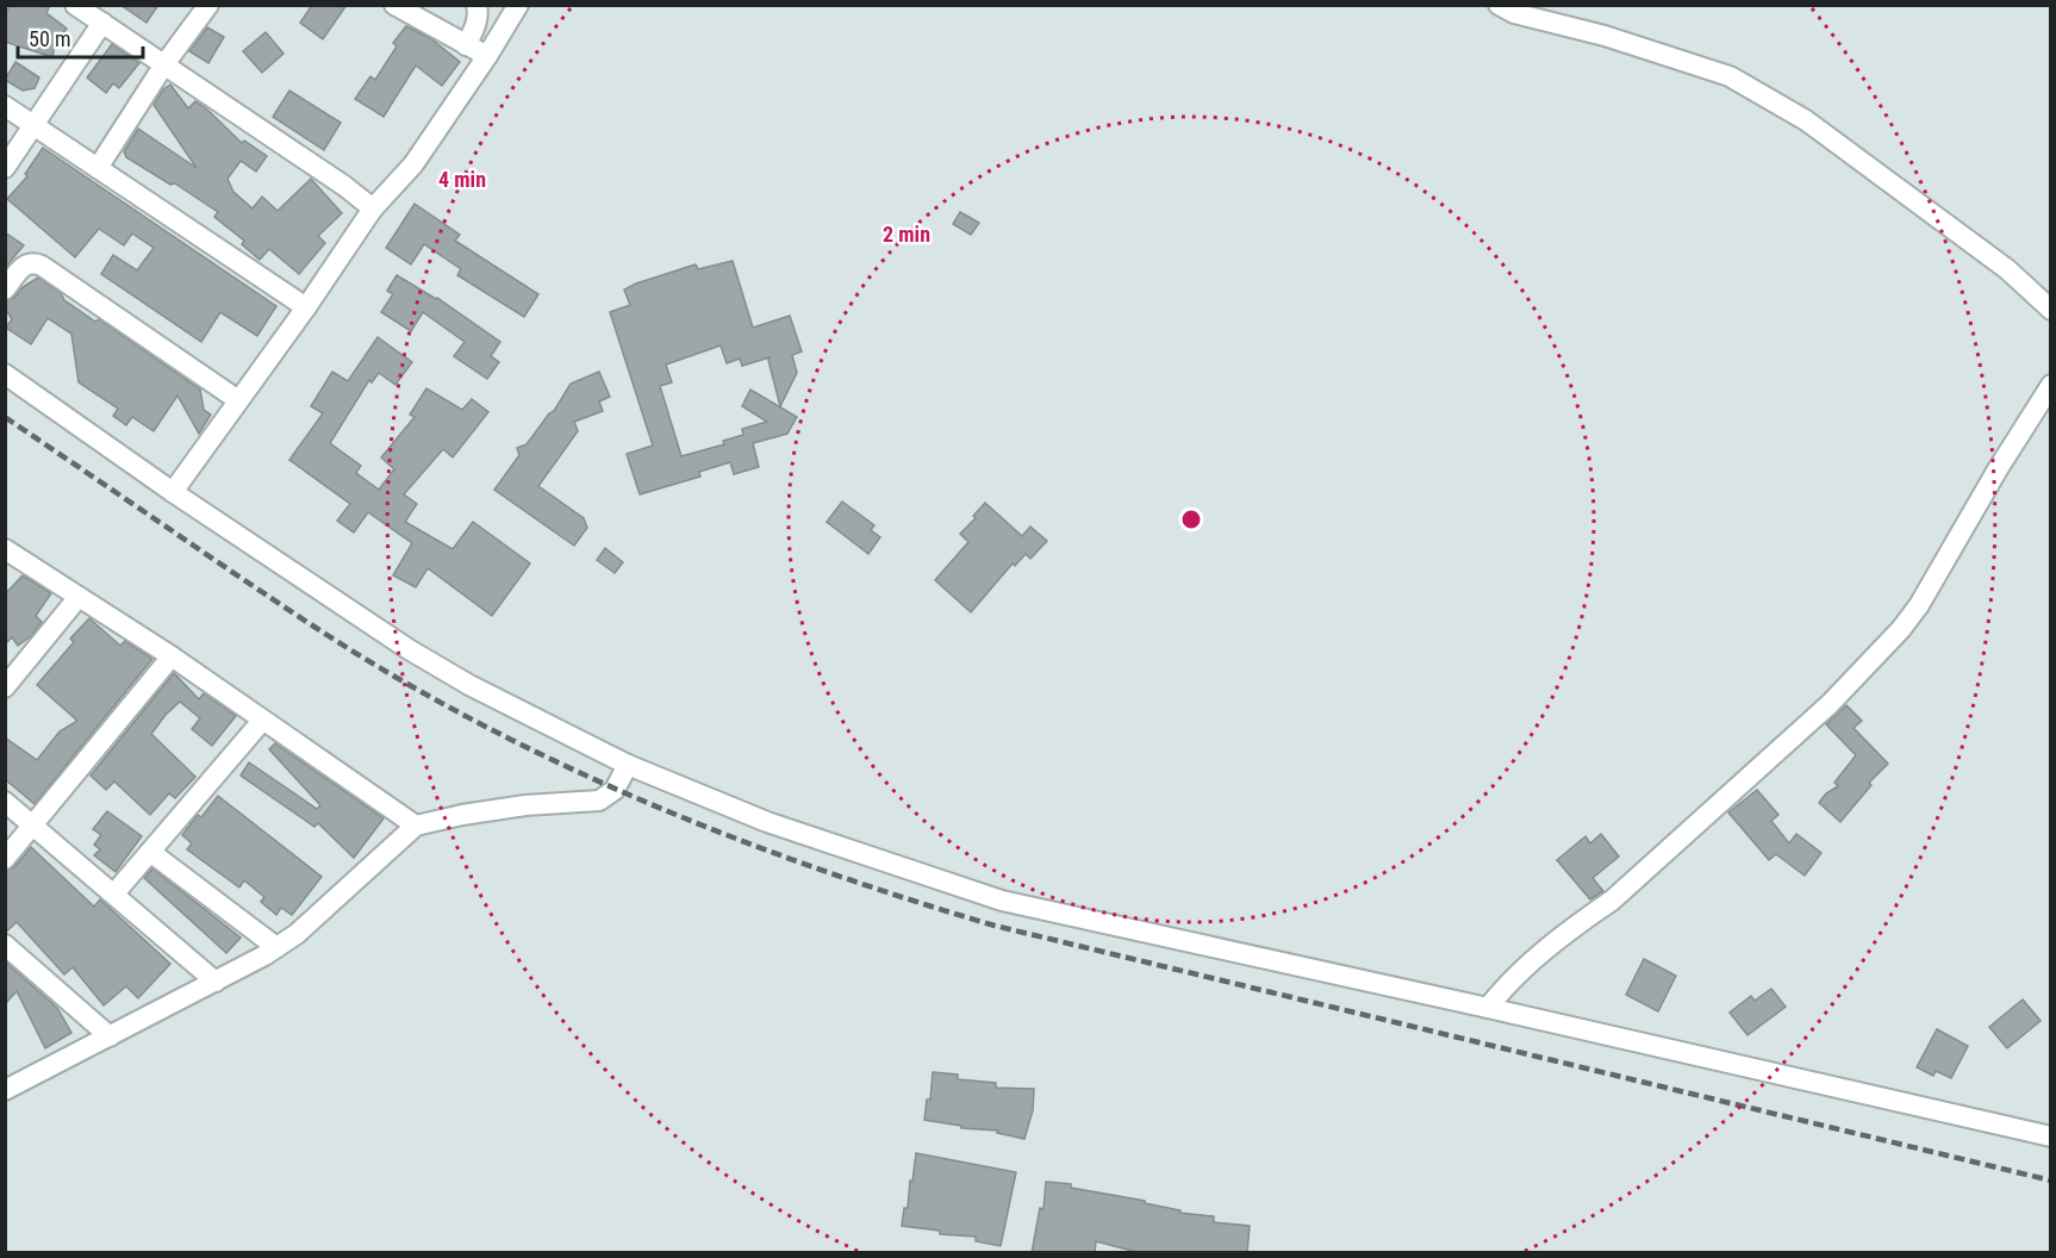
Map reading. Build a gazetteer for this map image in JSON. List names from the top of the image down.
{
  "scale_bar": "50 m",
  "rings": ["4 min", "2 min"]
}
